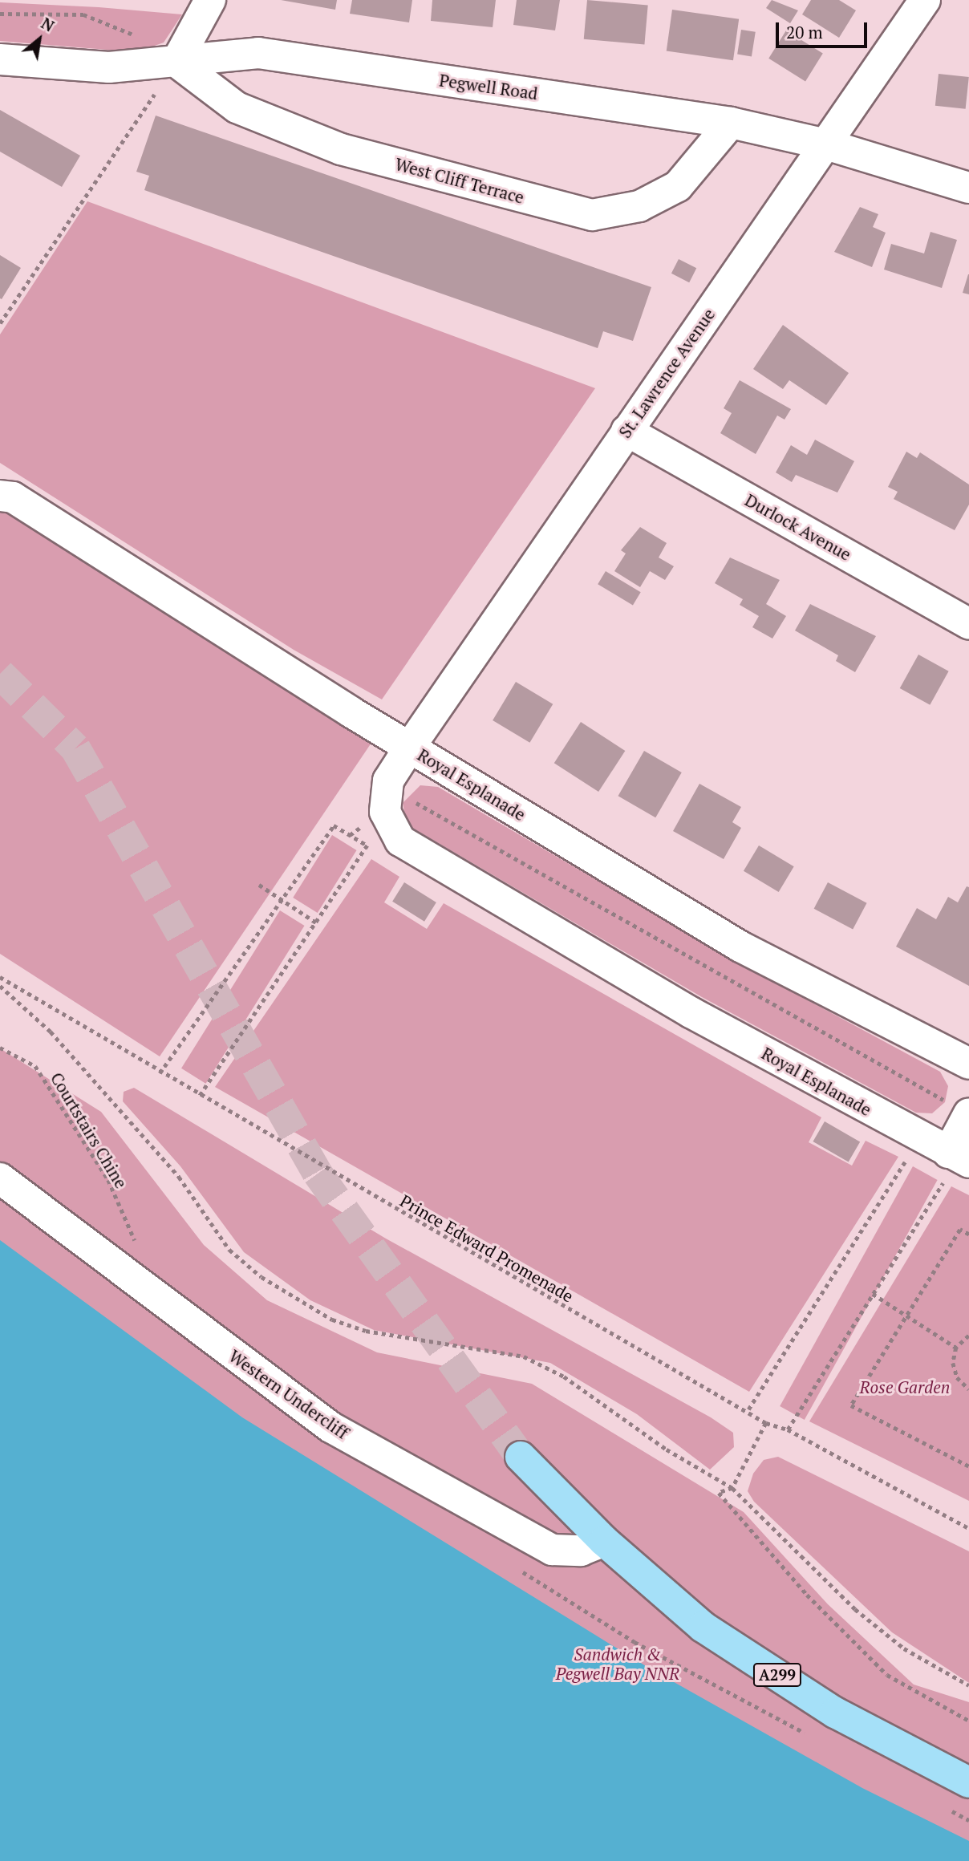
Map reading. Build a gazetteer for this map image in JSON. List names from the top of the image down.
{
  "streets": {
    "highway": ["A299"],
    "street": [
      "Pegwell Road",
      "West Cliff Terrace",
      "St. Lawrence Avenue",
      "Durlock Avenue",
      "Royal Esplanade",
      "Western Undercliff"
    ],
    "path": ["Courtstairs Chine", "Prince Edward Promenade"]
  },
  "crossings": [
    ["Pegwell Road", "West Cliff Terrace"],
    ["Pegwell Road", "St. Lawrence Avenue"],
    ["St. Lawrence Avenue", "Durlock Avenue"],
    ["St. Lawrence Avenue", "Royal Esplanade"],
    ["Western Undercliff", "A299"]
  ],
  "parks": ["Rose Garden", "Sandwich & Pegwell Bay NNR"],
  "scale_bar": "20 m",
  "north": "top right"
}
